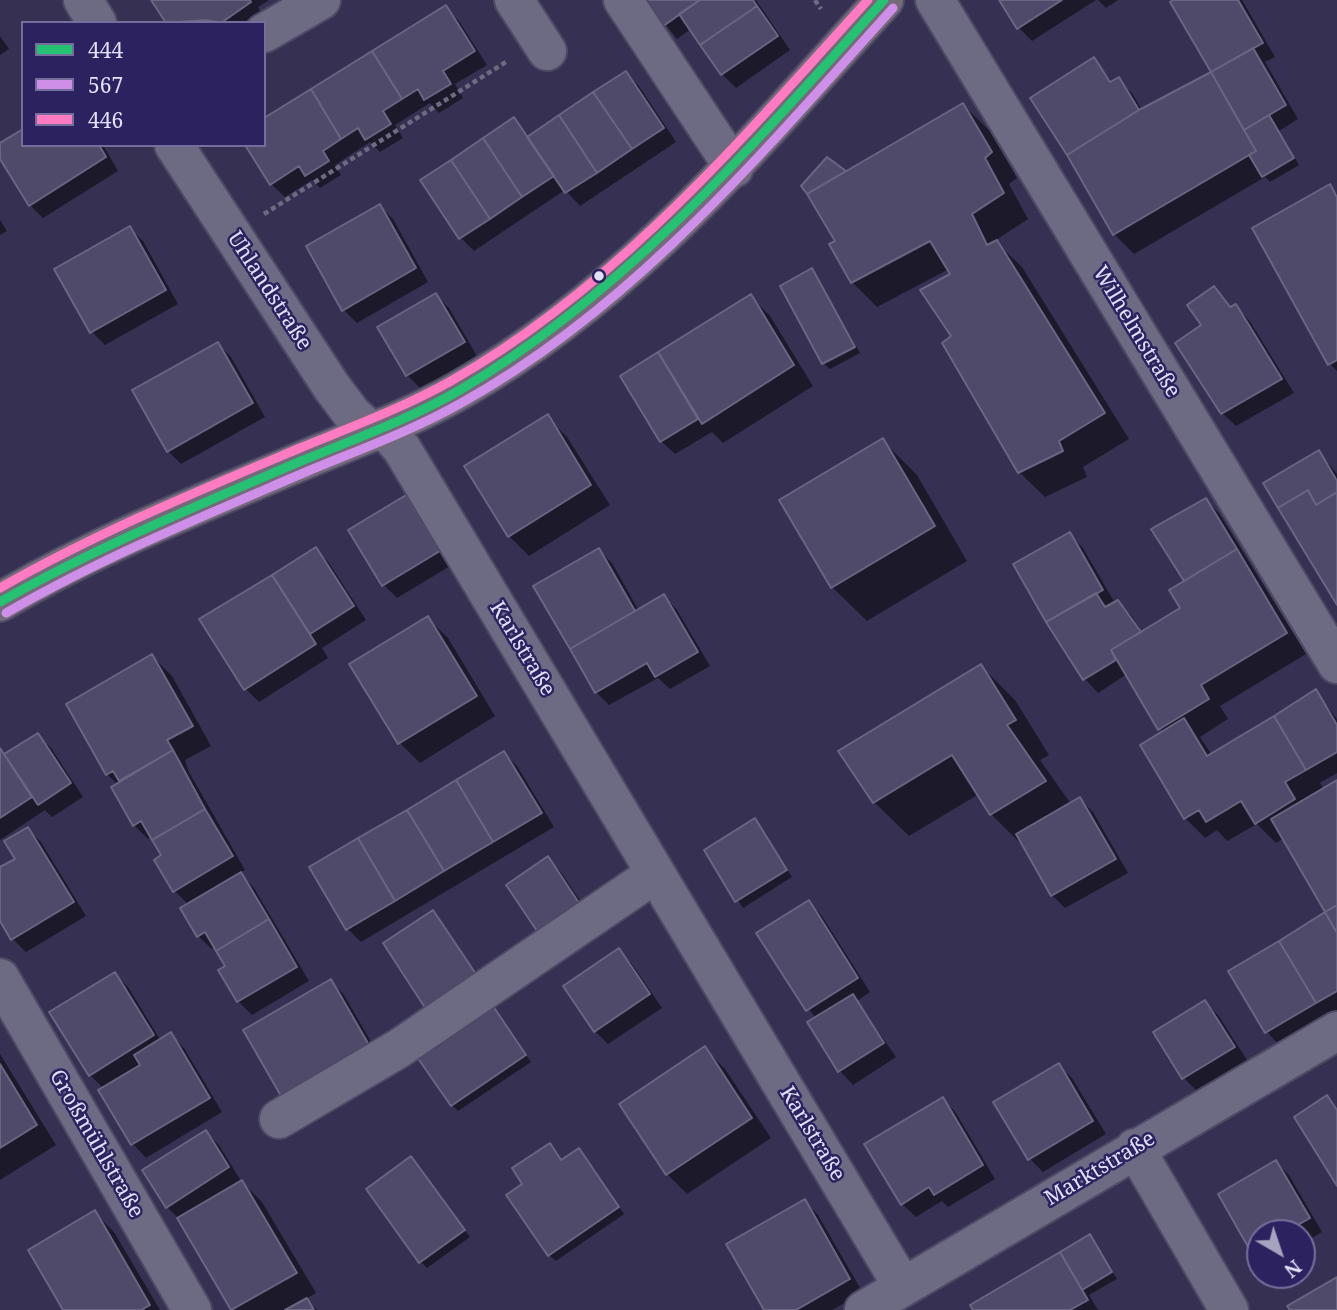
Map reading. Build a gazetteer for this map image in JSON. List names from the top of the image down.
{
  "streets": {
    "street": [
      "Uhlandstraße",
      "Wilhelmstraße",
      "Karlstraße",
      "Großmühlstraße",
      "Marktstraße"
    ]
  },
  "crossings": [
    ["Uhlandstraße", "Karlstraße"],
    ["Karlstraße", "Marktstraße"]
  ],
  "lines": ["transit line 444", "transit line 446", "transit line 567"],
  "legend": ["444", "567", "446"],
  "north": "bottom right"
}
